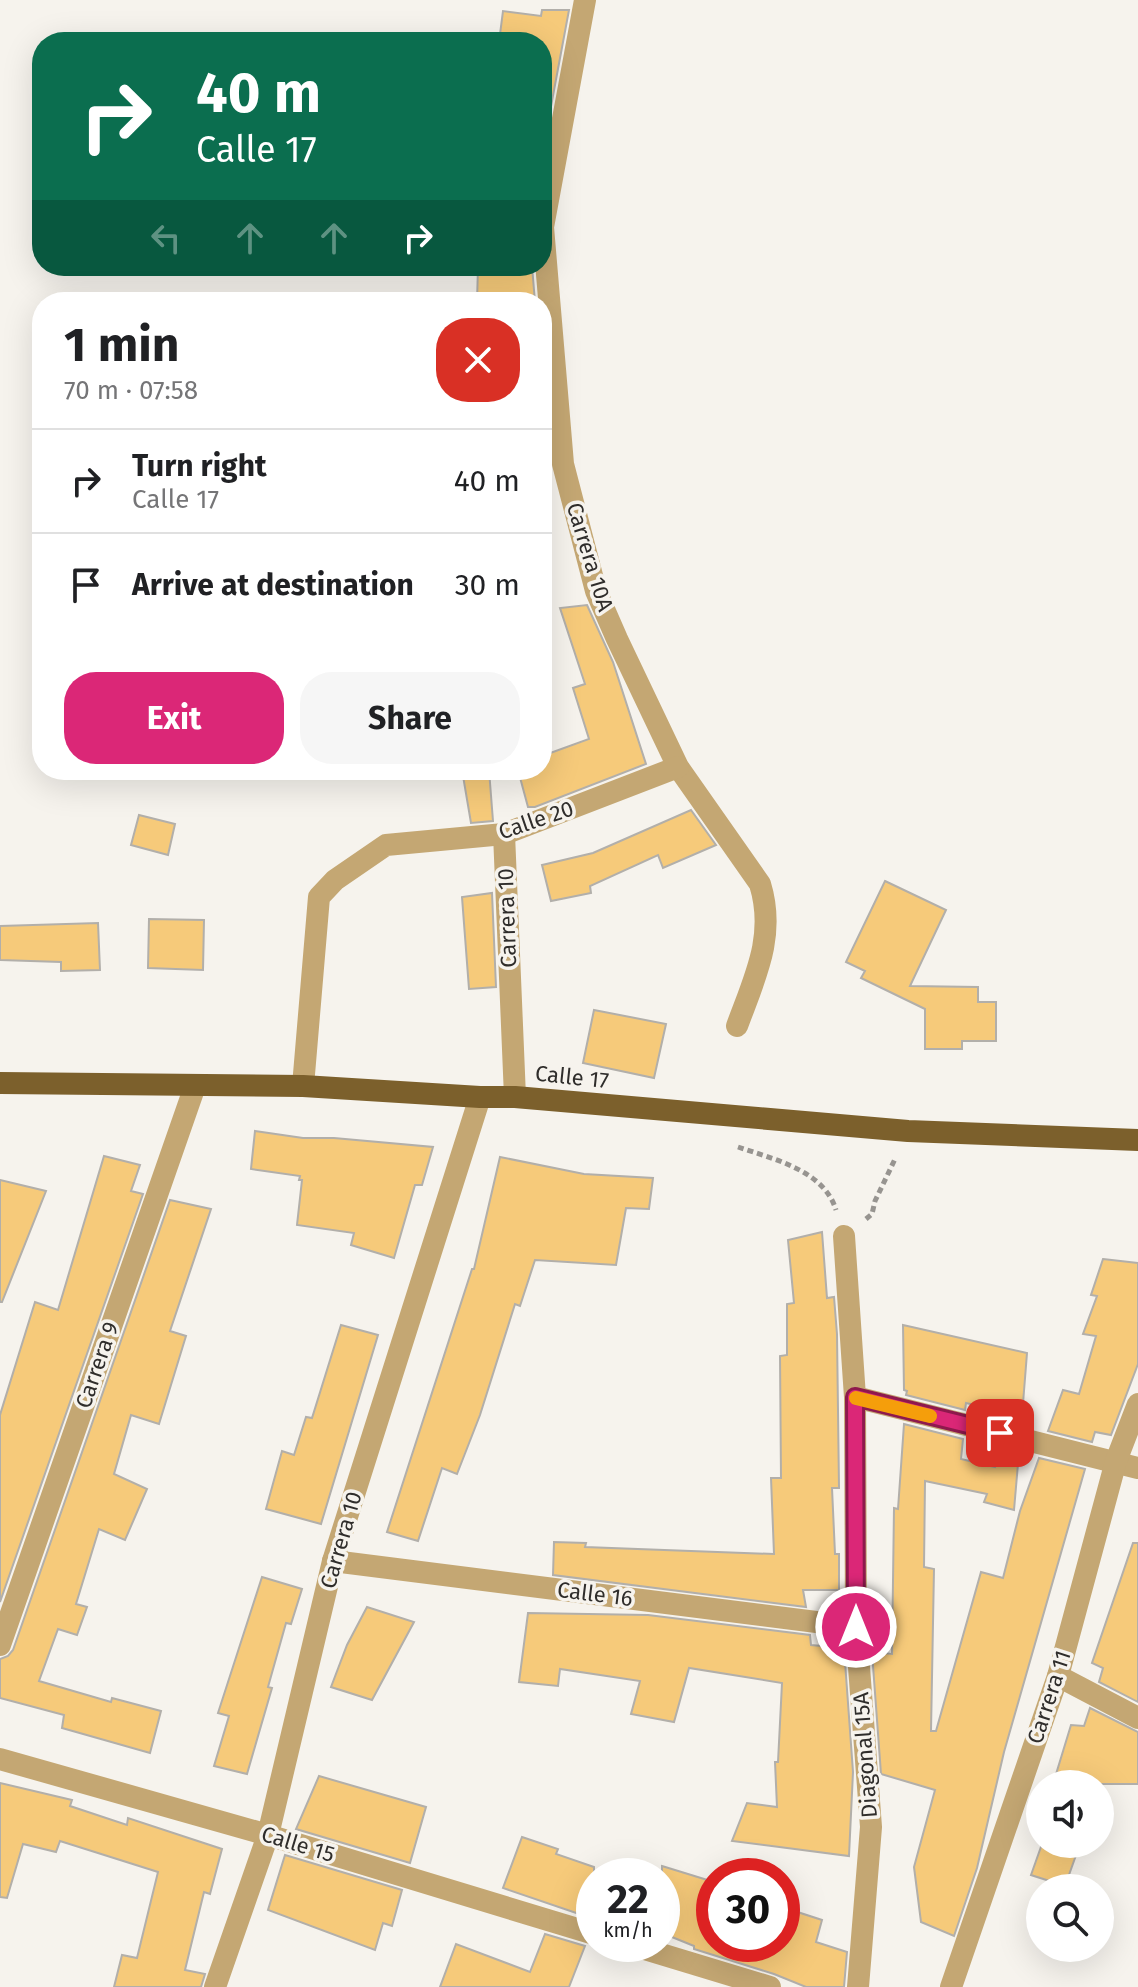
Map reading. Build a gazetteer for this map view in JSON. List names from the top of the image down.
{
  "streets": {
    "highway": ["Calle 17"],
    "street": [
      "Carrera 10A",
      "Calle 20",
      "Carrera 10",
      "Carrera 9",
      "Calle 16",
      "Carrera 11",
      "Diagonal 15A",
      "Calle 15"
    ]
  },
  "crossings": [
    ["Carrera 10A", "Calle 20"],
    ["Calle 20", "Carrera 10"],
    ["Calle 20", "Calle 17"],
    ["Carrera 10", "Calle 17"],
    ["Carrera 10", "Calle 16"],
    ["Carrera 10", "Calle 15"],
    ["Calle 17", "Carrera 9"],
    ["Calle 16", "Diagonal 15A"]
  ],
  "page": {
    "turn": ["40 m", "Calle 17"],
    "heading": ["1 min", "70 m · 07:58"],
    "list": [
      {
        "name": "Turn right",
        "note": "Calle 17",
        "value": "40 m"
      },
      {
        "name": "Arrive at destination",
        "value": "30 m"
      }
    ],
    "buttons": ["Exit", "Share"],
    "speed": "22 km/h",
    "limit": "30"
  }
}
